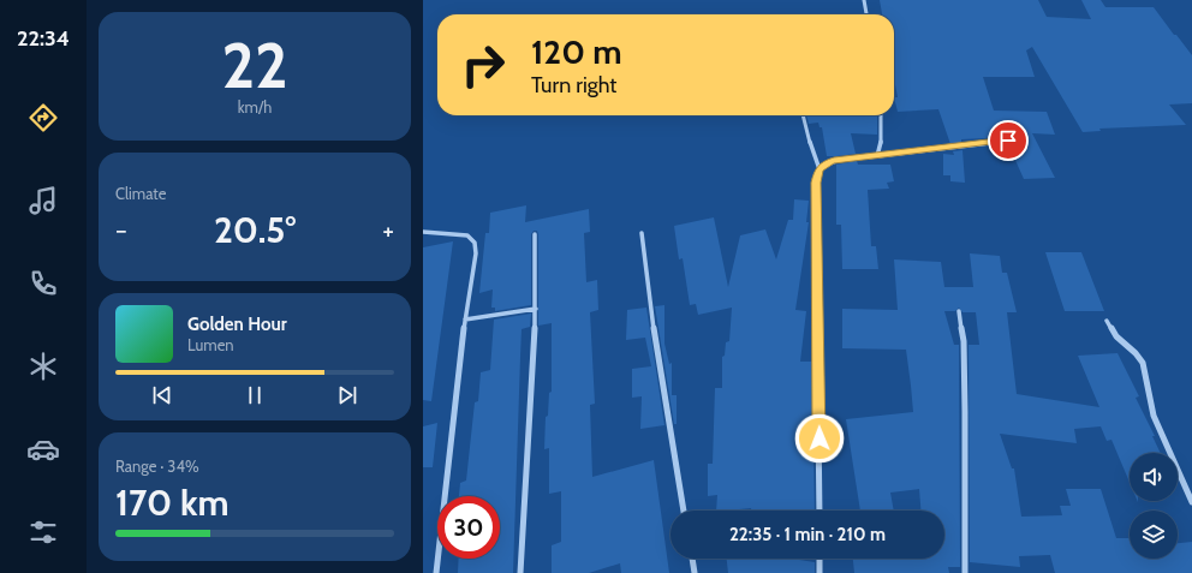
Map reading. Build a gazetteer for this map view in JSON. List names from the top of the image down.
{
  "page": {
    "tabs": "22:34",
    "tile": [
      ["22", "km/h"],
      "Climate",
      ["Range · 34%", "170 km"]
    ],
    "turn": ["120 m", "Turn right"],
    "heat": ["−", "20.5°", "+"],
    "song": ["Golden Hour", "Lumen"],
    "limit": "30",
    "trip": "22:35 · 1 min · 210 m"
  }
}
